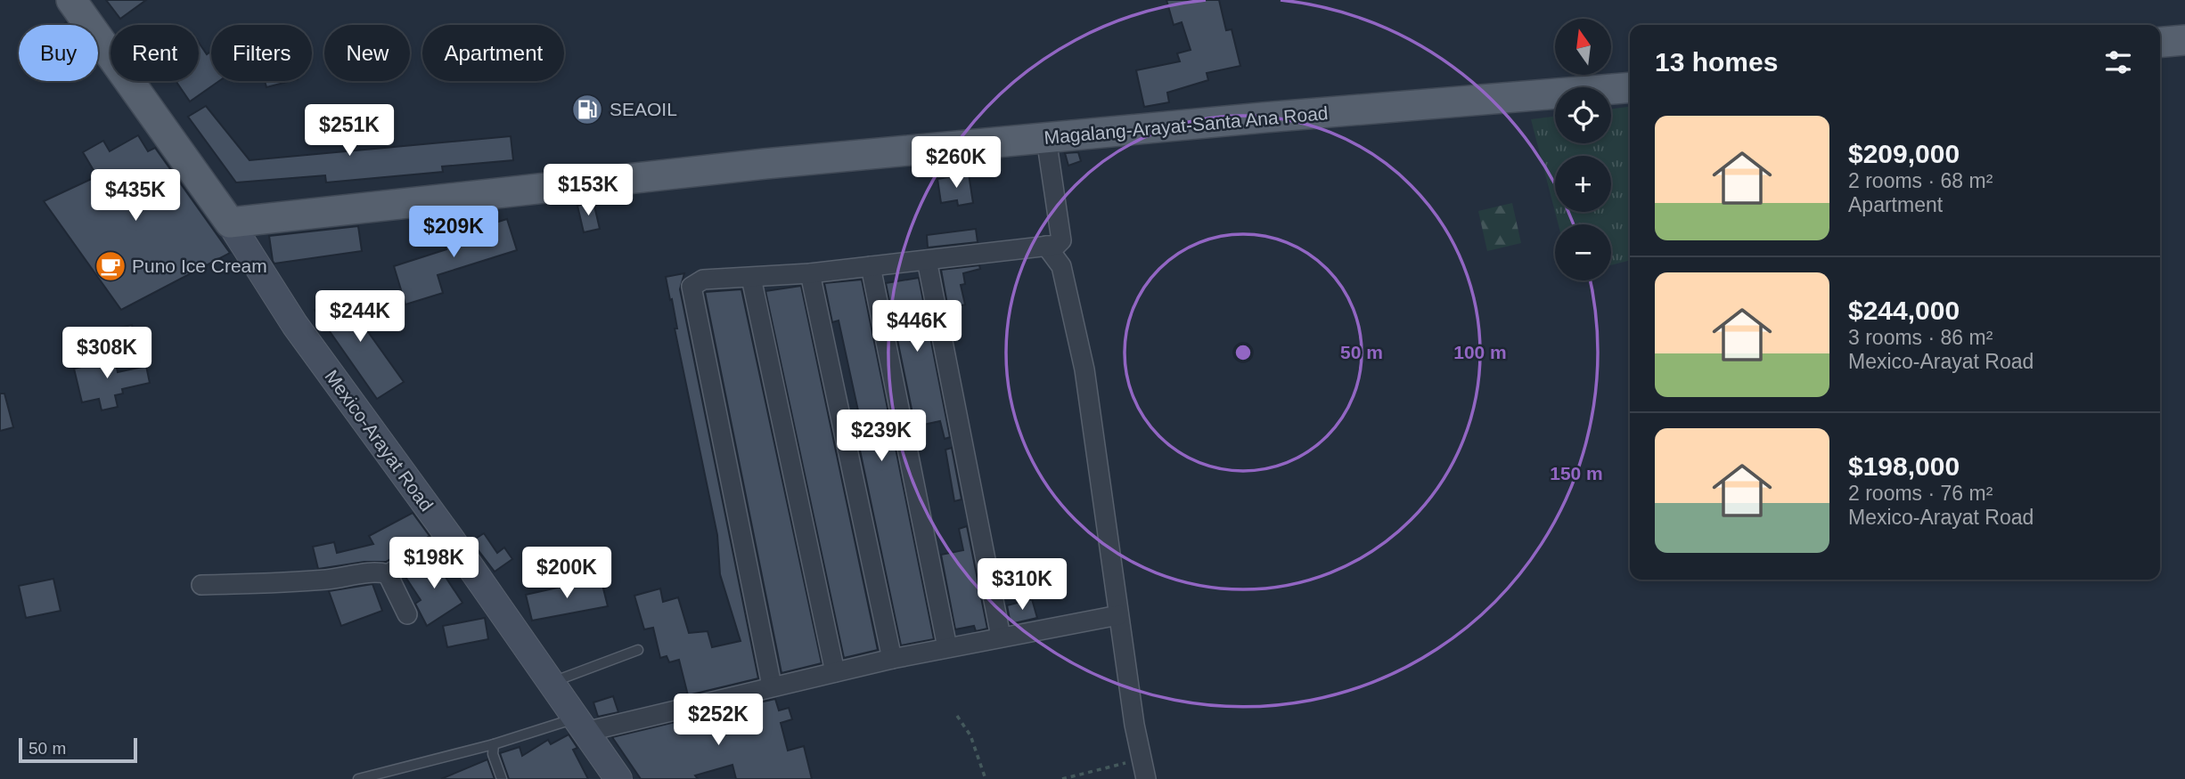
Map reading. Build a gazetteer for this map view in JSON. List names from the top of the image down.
{
  "streets": {
    "main road": ["Magalang-Arayat-Santa Ana Road", "Mexico-Arayat Road"]
  },
  "crossings": [
    ["Magalang-Arayat-Santa Ana Road", "Mexico-Arayat Road"]
  ],
  "places": {
    "fuel station": ["SEAOIL"],
    "cafe": ["Puno Ice Cream"]
  },
  "scale_bar": "50 m",
  "north": "top",
  "page": {
    "map_buttons": ["+", "−"],
    "chip": [
      "Buy",
      "Rent",
      "Filters",
      "New",
      "Apartment"
    ],
    "heading": "13 homes",
    "list": [
      {
        "name": "$209,000",
        "note": "2 rooms · 68 m² · Apartment"
      },
      {
        "name": "$244,000",
        "note": "3 rooms · 86 m² · Mexico-Arayat Road"
      },
      {
        "name": "$198,000",
        "note": "2 rooms · 76 m² · Mexico-Arayat Road"
      }
    ],
    "price": [
      "$251K",
      "$260K",
      "$153K",
      "$435K",
      "$209K",
      "$244K",
      "$446K",
      "$308K",
      "$239K",
      "$198K",
      "$200K",
      "$310K",
      "$252K"
    ],
    "scale": "50 m"
  },
  "rings": ["50 m", "100 m", "150 m"]
}
